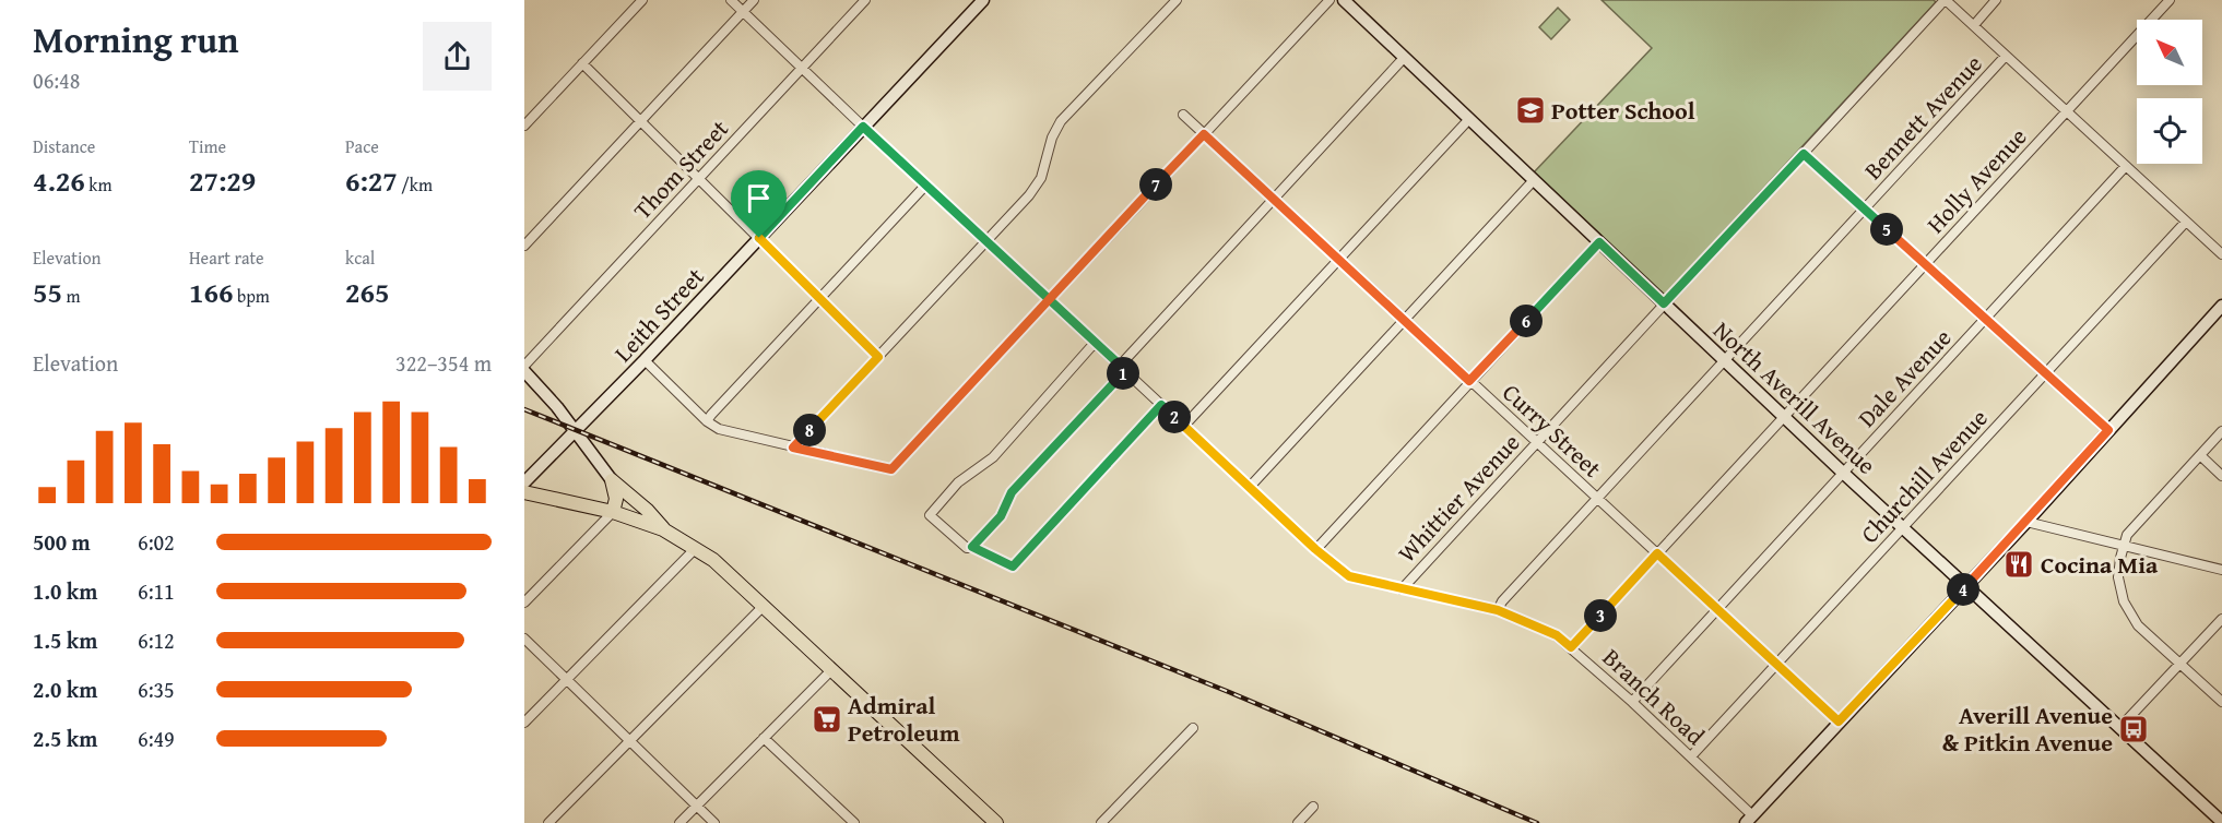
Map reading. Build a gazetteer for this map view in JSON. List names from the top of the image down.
{
  "streets": {
    "street": [
      "Bennett Avenue",
      "Thom Street",
      "Holly Avenue",
      "Leith Street",
      "Dale Avenue",
      "North Averill Avenue",
      "Curry Street",
      "Churchill Avenue",
      "Whittier Avenue",
      "Branch Road"
    ]
  },
  "crossings": [
    ["Bennett Avenue", "North Averill Avenue"],
    ["Bennett Avenue", "Curry Street"],
    ["Bennett Avenue", "Branch Road"],
    ["Thom Street", "Branch Road"],
    ["Holly Avenue", "North Averill Avenue"],
    ["Holly Avenue", "Curry Street"],
    ["Holly Avenue", "Branch Road"],
    ["Leith Street", "Branch Road"],
    ["Dale Avenue", "North Averill Avenue"],
    ["Dale Avenue", "Curry Street"],
    ["Dale Avenue", "Branch Road"],
    ["North Averill Avenue", "Churchill Avenue"],
    ["North Averill Avenue", "Whittier Avenue"],
    ["Curry Street", "Churchill Avenue"],
    ["Curry Street", "Whittier Avenue"],
    ["Churchill Avenue", "Branch Road"],
    ["Whittier Avenue", "Branch Road"]
  ],
  "places": {
    "school or university": ["Potter School"],
    "restaurant": ["Cocina Mia"],
    "supermarket": ["Admiral Petroleum"],
    "bus stop": ["Averill Avenue & Pitkin Avenue"]
  },
  "north": "top left",
  "page": {
    "heading": ["Morning run", "06:48"],
    "stats": [
      ["Distance", "4.26 km"],
      ["Time", "27:29"],
      ["Pace", "6:27 /km"],
      ["Elevation", "55 m"],
      ["Heart rate", "166 bpm"],
      ["kcal", "265"]
    ],
    "pins": [
      "7",
      "5",
      "6",
      "1",
      "2",
      "8",
      "4",
      "3"
    ],
    "chart": ["Elevation", "322–354 m"],
    "list": [
      {
        "name": "500 m",
        "note": "6:02"
      },
      {
        "name": "1.0 km",
        "note": "6:11"
      },
      {
        "name": "1.5 km",
        "note": "6:12"
      },
      {
        "name": "2.0 km",
        "note": "6:35"
      },
      {
        "name": "2.5 km",
        "note": "6:49"
      }
    ]
  }
}
